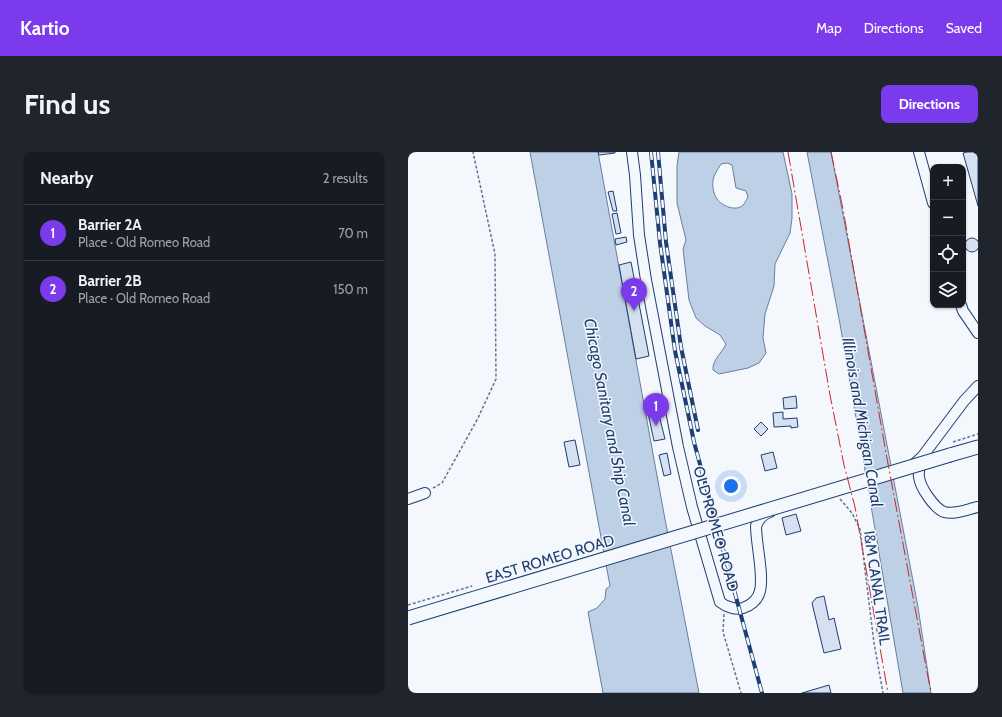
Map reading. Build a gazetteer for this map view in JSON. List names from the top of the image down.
{
  "streets": {
    "main road": ["EAST ROMEO ROAD"],
    "street": ["OLD ROMEO ROAD"],
    "path": ["I&M CANAL TRAIL"]
  },
  "crossings": [
    ["OLD ROMEO ROAD", "I&M CANAL TRAIL"]
  ],
  "water": ["Chicago Sanitary and Ship Canal", "Illinois and Michigan Canal"],
  "page": {
    "header": "Kartio",
    "nav": ["Map", "Directions", "Saved"],
    "buttons": "Directions",
    "title": "Find us",
    "heading": ["Nearby", "2 results"],
    "map_buttons": ["+", "−"],
    "list": [
      {
        "mark": "1",
        "name": "Barrier 2A",
        "note": "Place · Old Romeo Road",
        "value": "70 m"
      },
      {
        "mark": "2",
        "name": "Barrier 2B",
        "note": "Place · Old Romeo Road",
        "value": "150 m"
      }
    ],
    "pins": ["2", "1"]
  }
}
